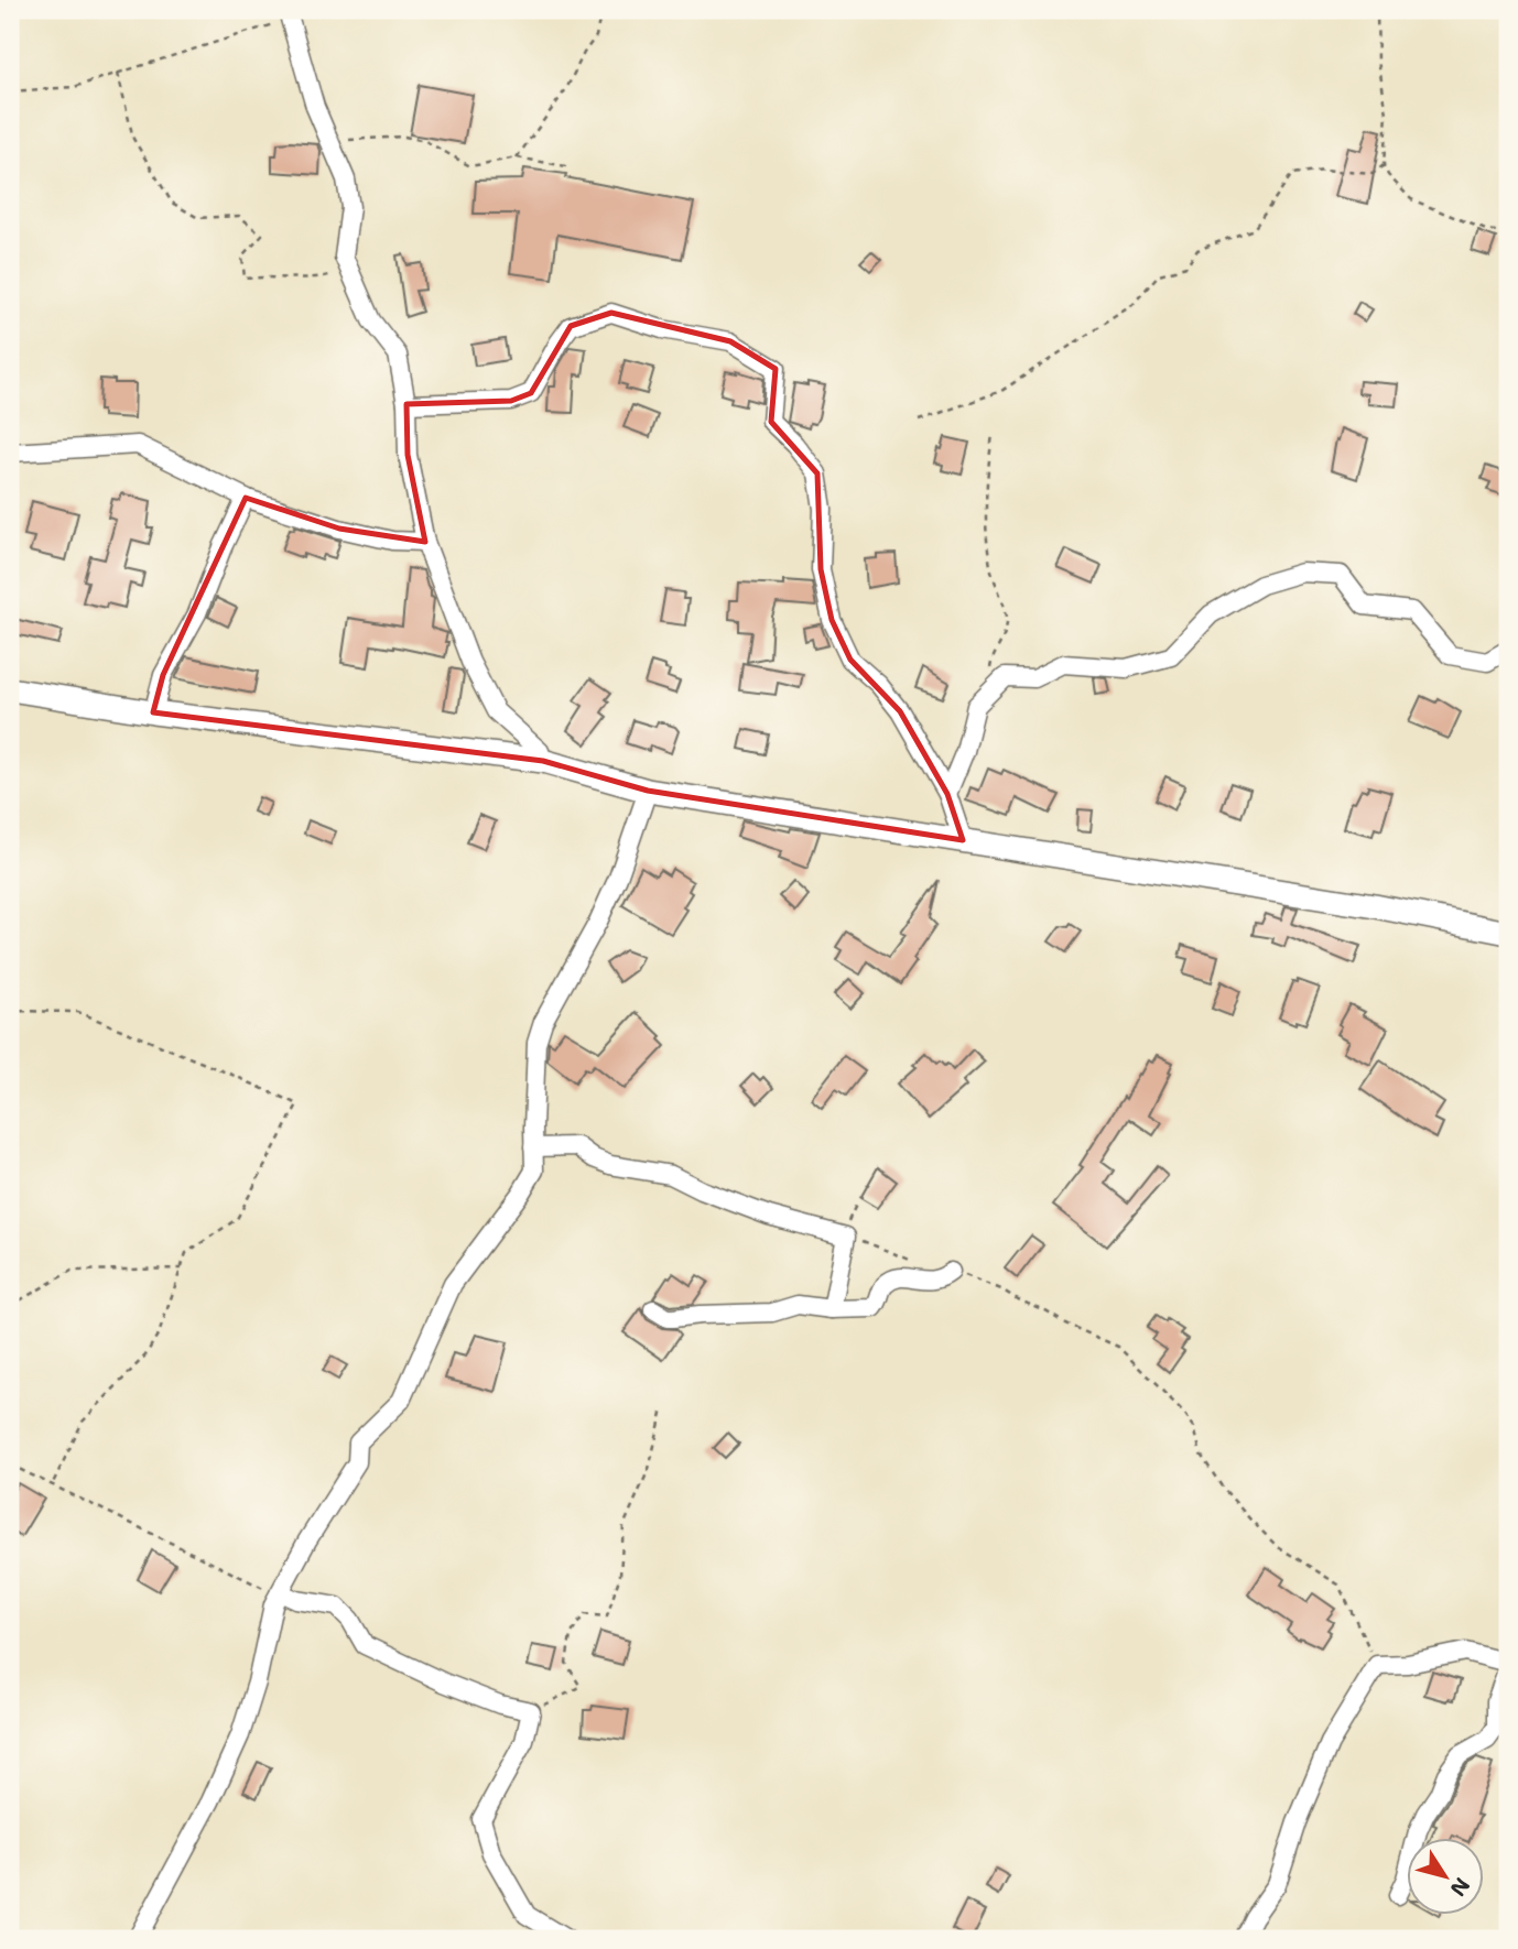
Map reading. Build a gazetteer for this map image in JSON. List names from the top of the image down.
{
  "north": "bottom right"
}
